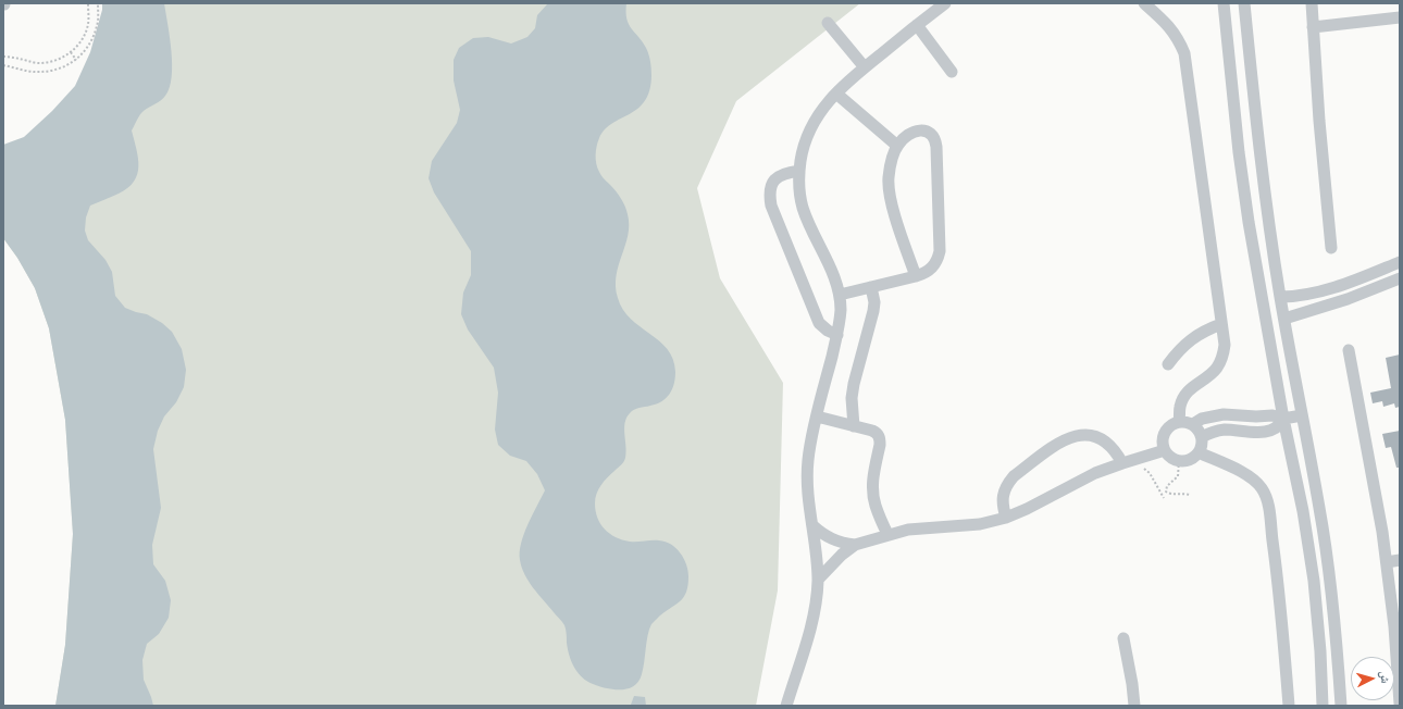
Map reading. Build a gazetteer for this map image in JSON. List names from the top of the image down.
{
  "north": "right"
}
